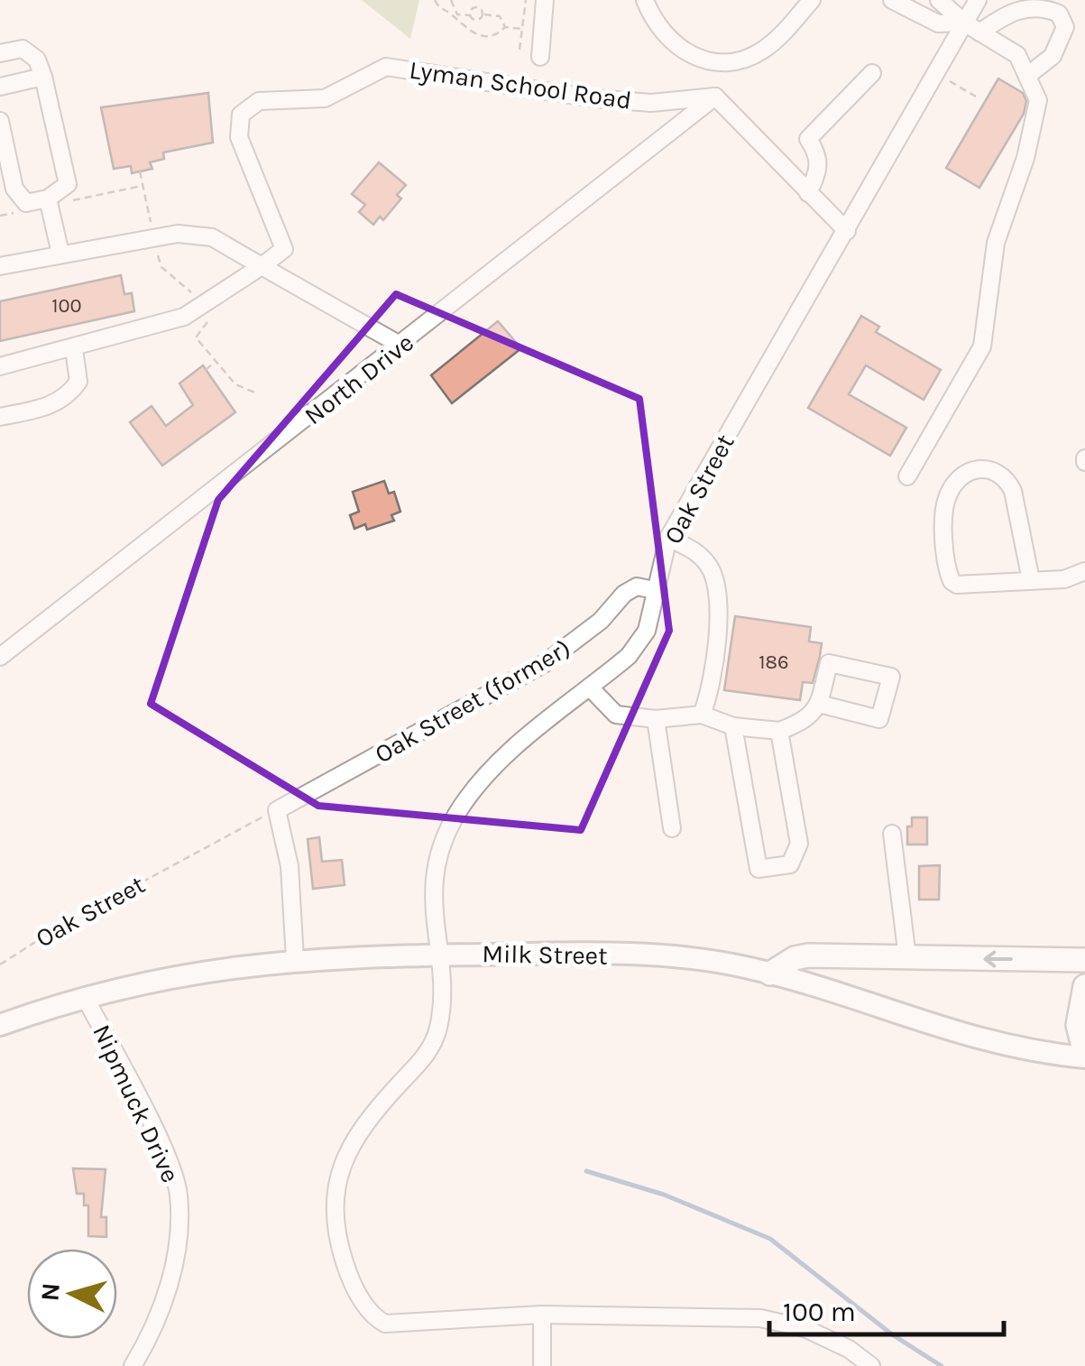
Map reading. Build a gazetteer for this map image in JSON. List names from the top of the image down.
{
  "streets": {
    "main road": ["Milk Street"],
    "street": [
      "Lyman School Road",
      "North Drive",
      "Oak Street",
      "Oak Street (former)",
      "Nipmuck Drive"
    ]
  },
  "crossings": [
    ["Lyman School Road", "North Drive"],
    ["Oak Street", "Oak Street (former)"],
    ["Oak Street", "Milk Street"],
    ["Milk Street", "Nipmuck Drive"]
  ],
  "house_numbers": ["100", "186"],
  "scale_bar": "100 m",
  "north": "left"
}
